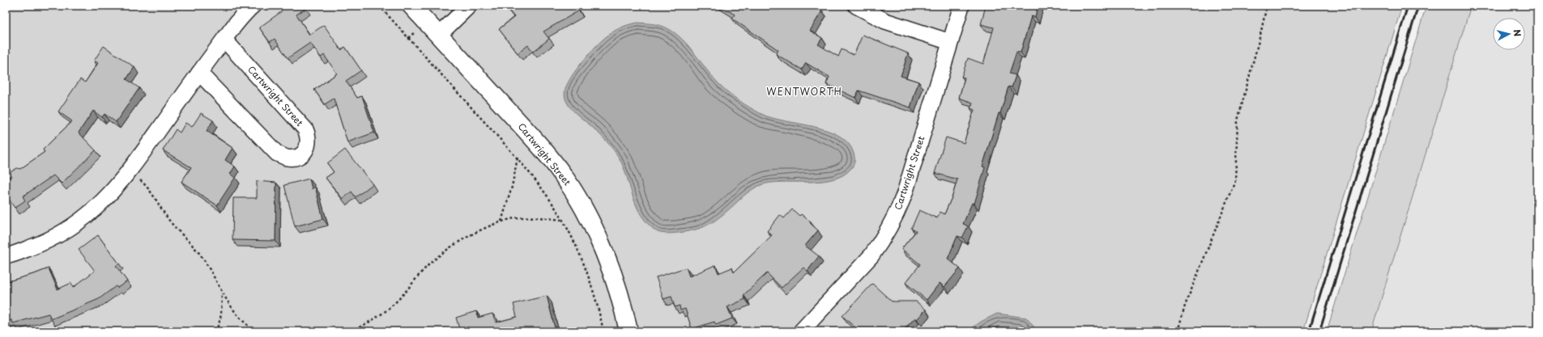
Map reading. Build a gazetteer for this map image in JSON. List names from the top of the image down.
{
  "streets": {
    "street": ["Cartwright Street"]
  },
  "districts": ["WENTWORTH"],
  "north": "right"
}
